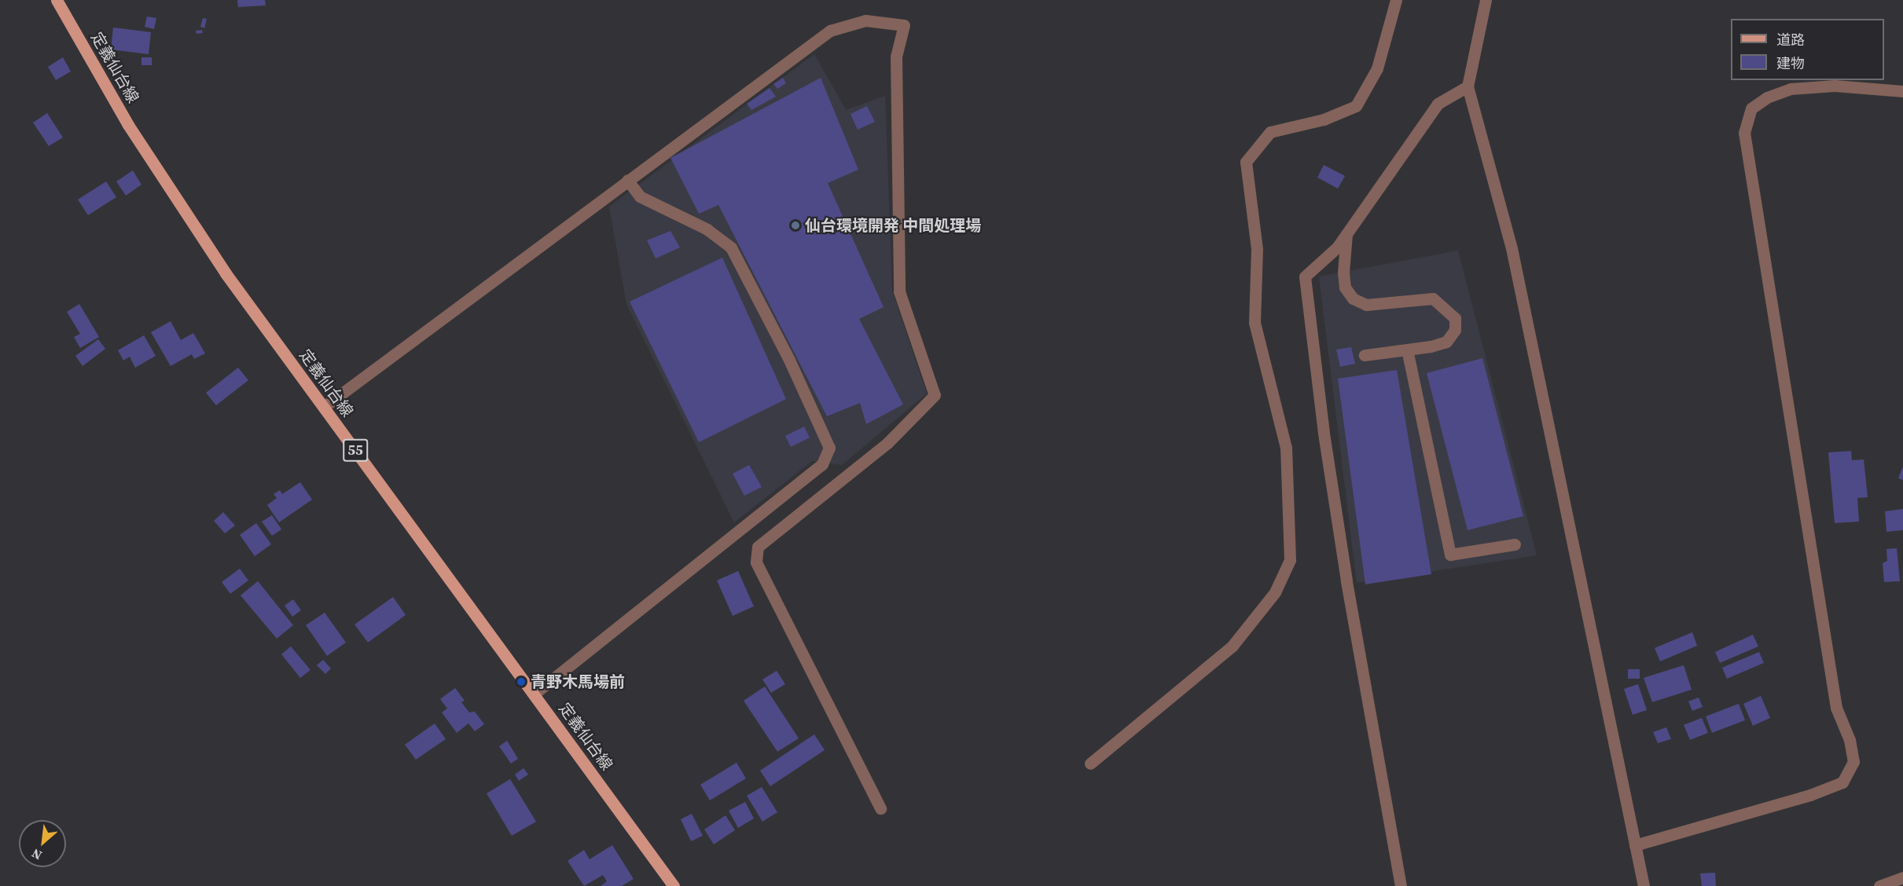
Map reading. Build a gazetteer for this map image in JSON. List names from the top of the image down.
{
  "streets": {
    "main road": ["定義仙台線", "55"]
  },
  "places": ["仙台環境開発 中間処理場", "青野木馬場前"],
  "legend": ["道路", "建物"],
  "north": "bottom left"
}
